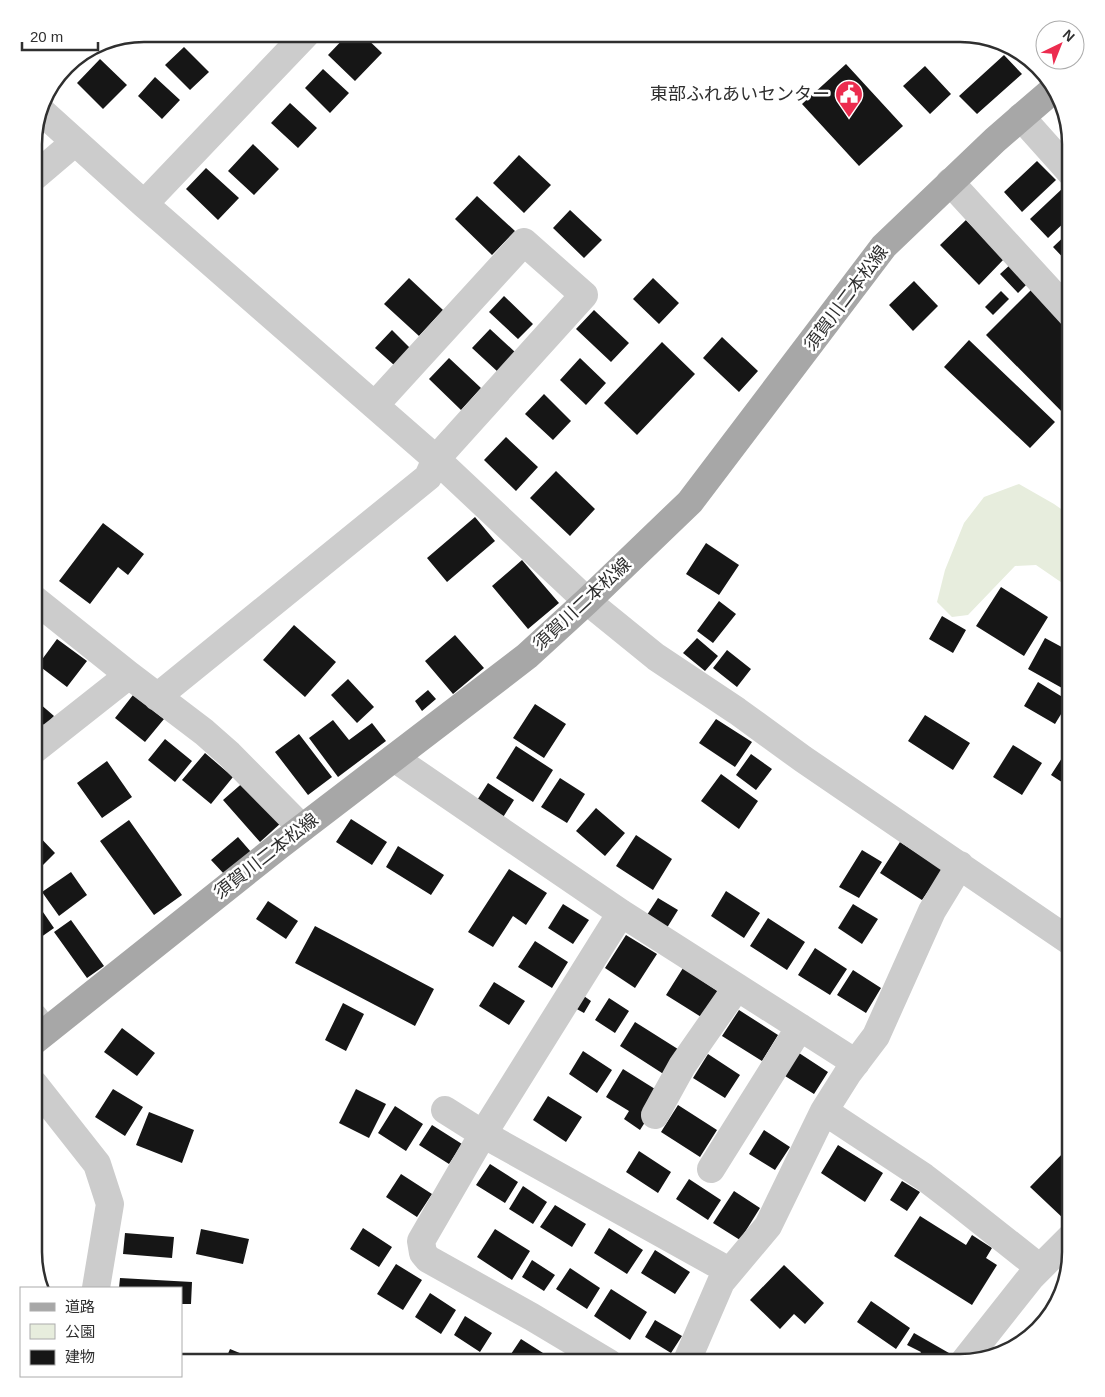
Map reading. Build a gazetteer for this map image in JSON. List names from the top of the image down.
{
  "streets": {
    "main road": ["須賀川二本松線"]
  },
  "places": {
    "public building": ["東部ふれあいセンター"]
  },
  "legend": ["道路", "公園", "建物"],
  "scale_bar": "20 m",
  "north": "top right"
}
